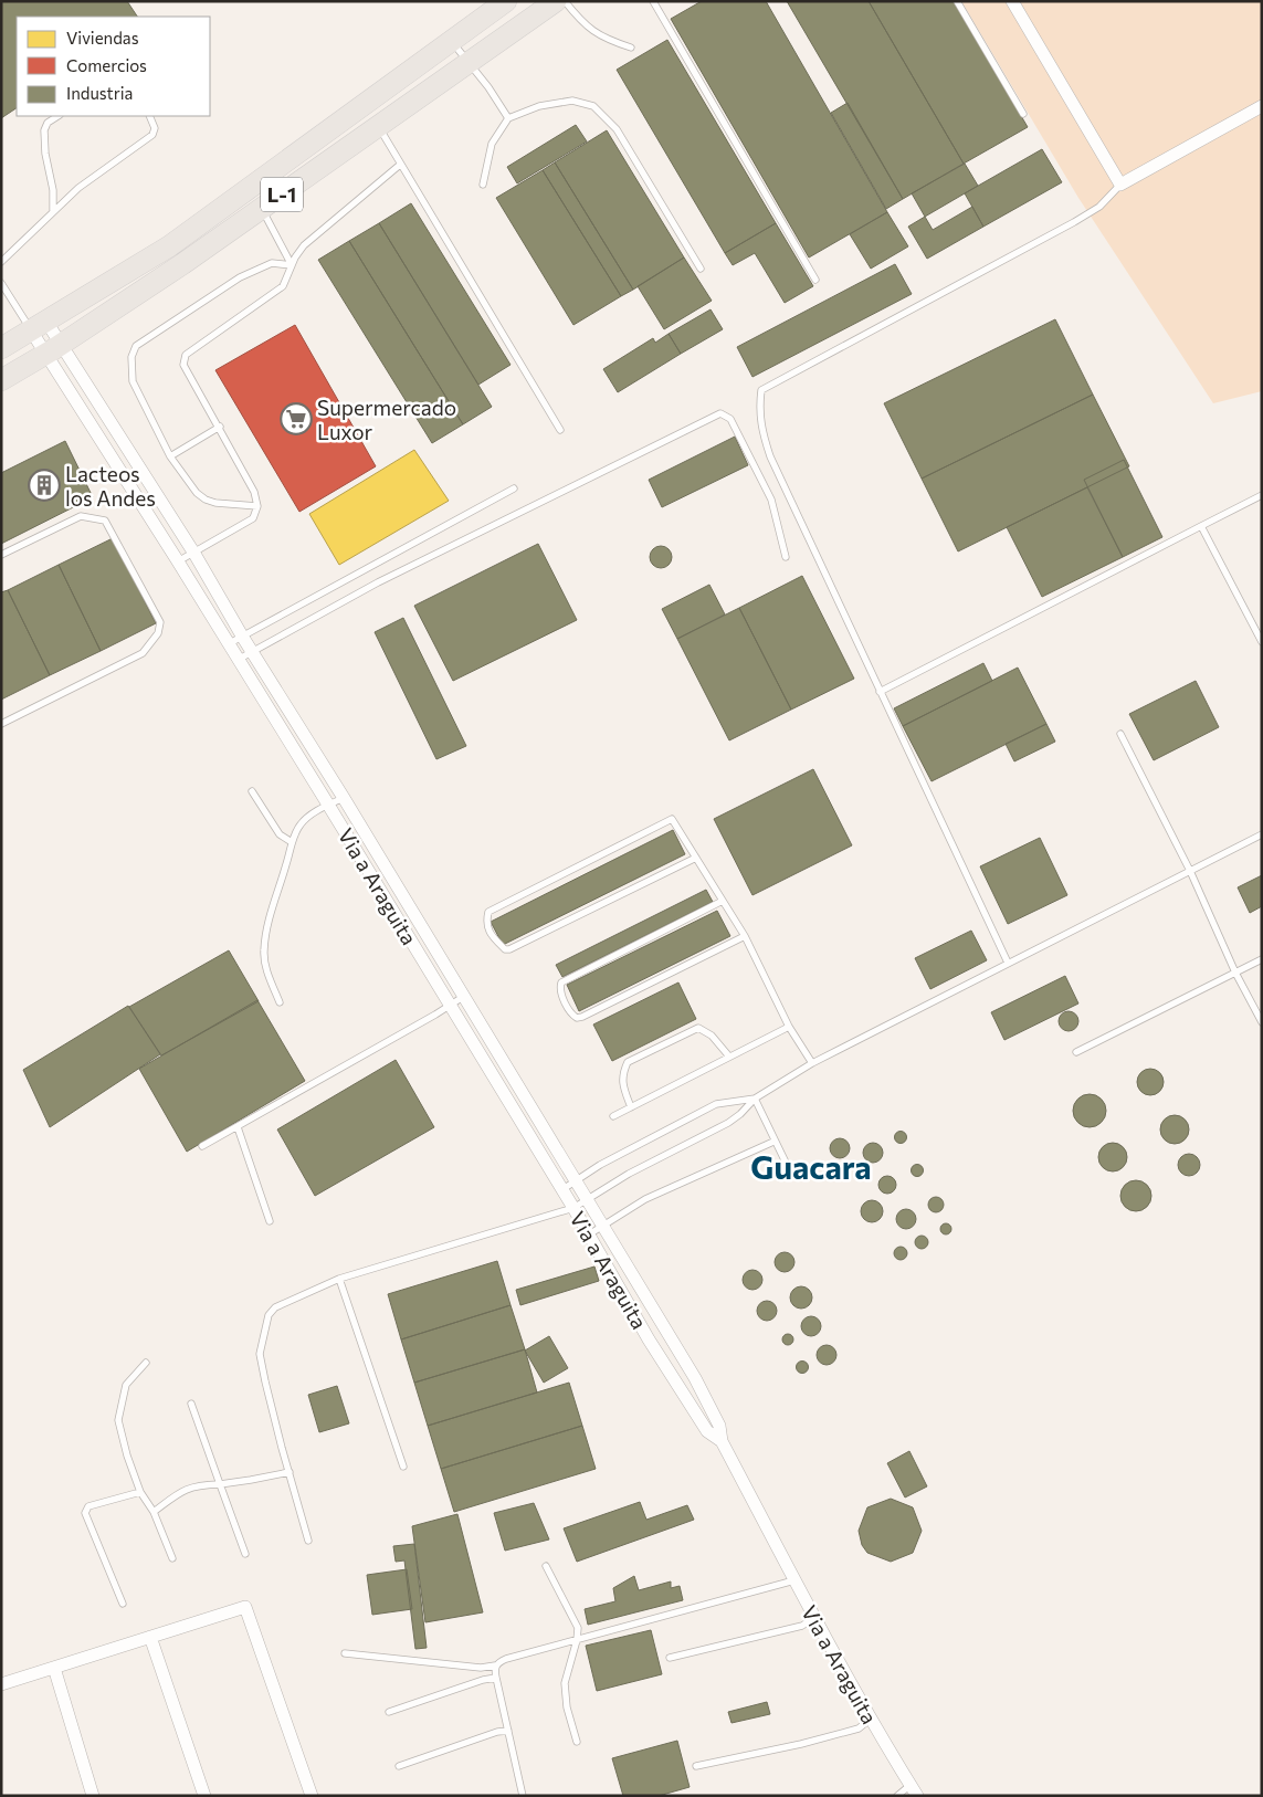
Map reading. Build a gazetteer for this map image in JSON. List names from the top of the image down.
{
  "streets": {
    "main road": ["L-1"],
    "street": ["Via a Araguita"]
  },
  "crossings": [
    ["L-1", "Via a Araguita"]
  ],
  "districts": ["Guacara"],
  "places": {
    "supermarket": ["Supermercado Luxor"],
    "building": ["Lacteos los Andes"]
  },
  "legend": ["Viviendas", "Comercios", "Industria"]
}
